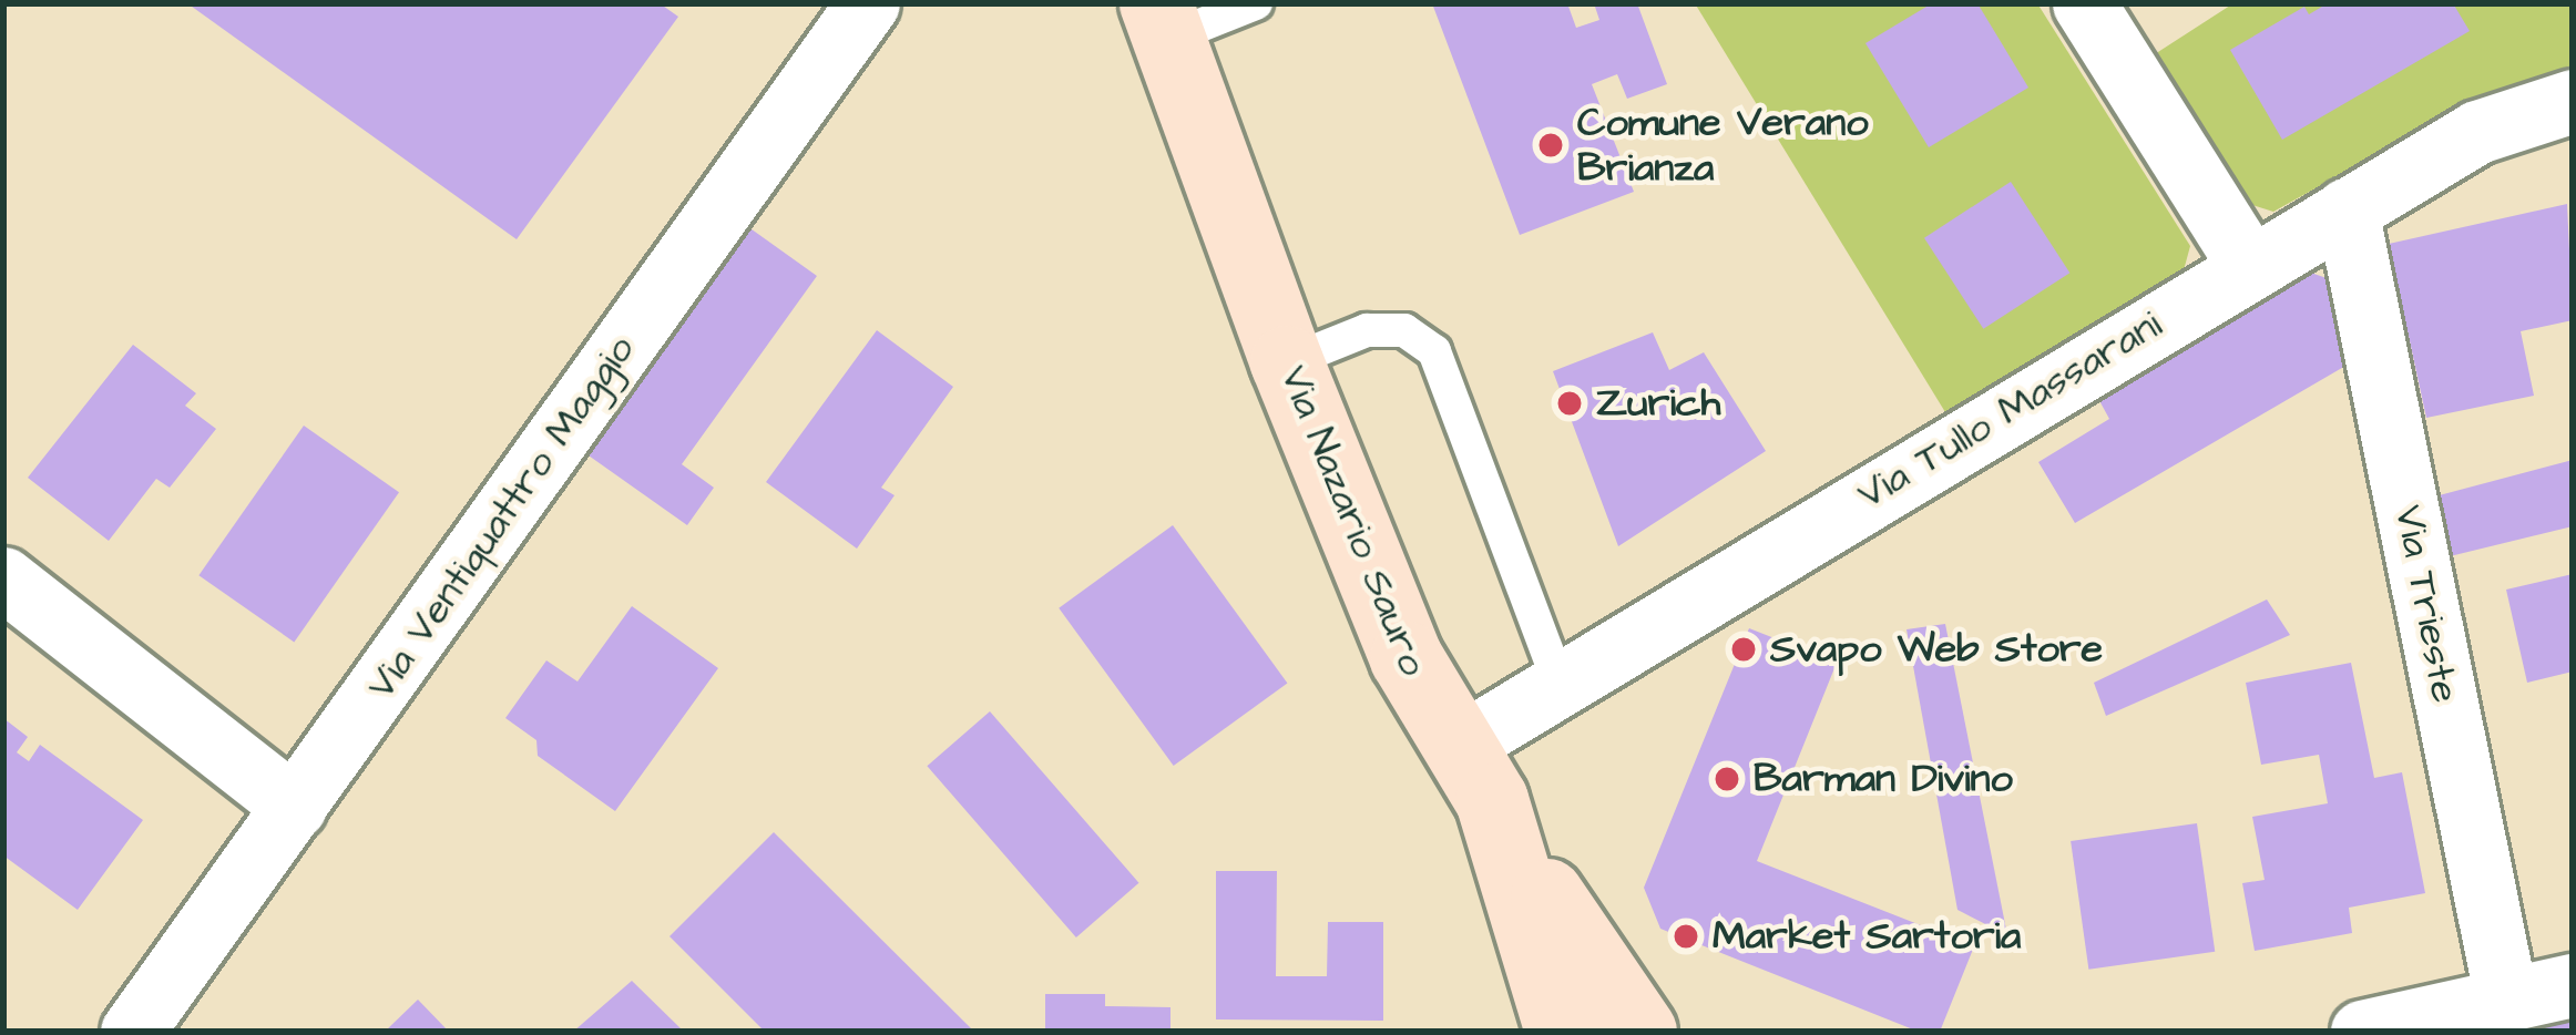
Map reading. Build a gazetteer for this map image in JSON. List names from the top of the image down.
{
  "streets": {
    "main road": ["Via Nazario Sauro"],
    "street": ["Via Tullo Massarani", "Via Ventiquattro Maggio", "Via Trieste"]
  },
  "crossings": [
    ["Via Tullo Massarani", "Via Nazario Sauro"],
    ["Via Tullo Massarani", "Via Trieste"]
  ],
  "places": [
    "Comune Verano Brianza",
    "Zurich",
    "Svapo Web Store",
    "Barman Divino",
    "Market Sartoria"
  ]
}
